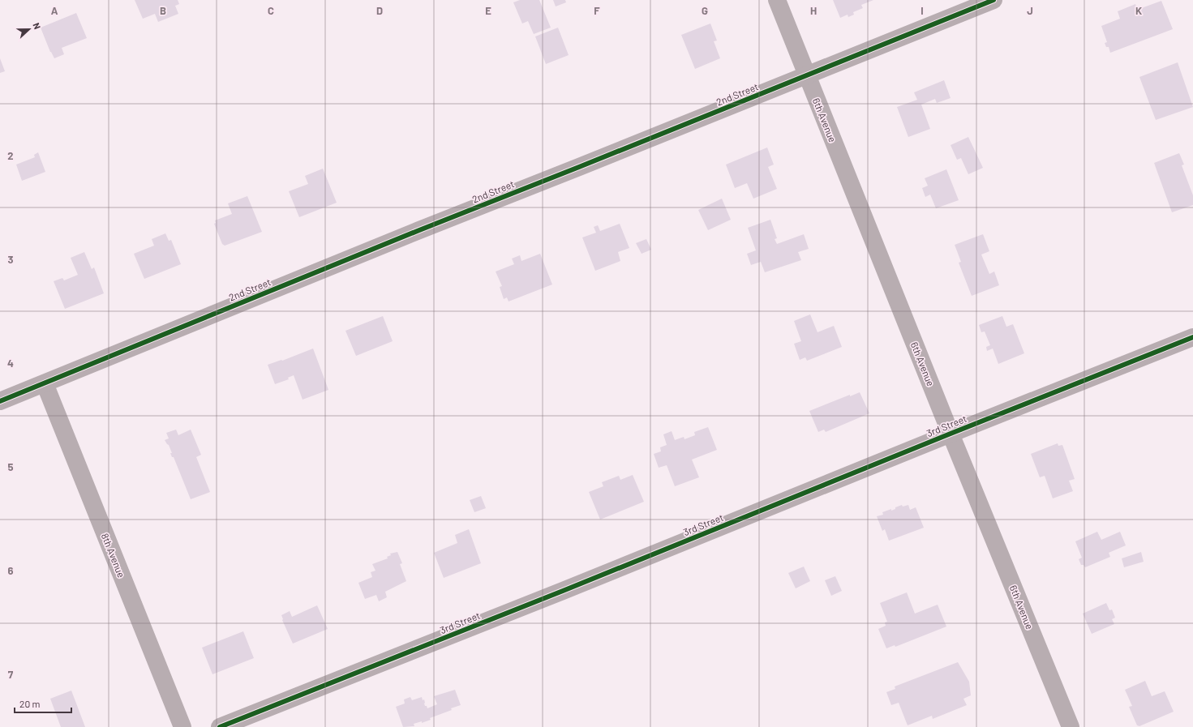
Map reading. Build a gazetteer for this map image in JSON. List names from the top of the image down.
{
  "streets": {
    "street": [
      "2nd Street",
      "6th Avenue",
      "3rd Street",
      "8th Avenue"
    ]
  },
  "crossings": [
    ["2nd Street", "6th Avenue"],
    ["2nd Street", "8th Avenue"],
    ["6th Avenue", "3rd Street"]
  ],
  "scale_bar": "20 m",
  "north": "right",
  "grid": {
    "columns": [
      "A",
      "B",
      "C",
      "D",
      "E",
      "F",
      "G",
      "H",
      "I",
      "J",
      "K"
    ],
    "rows": [
      "2",
      "3",
      "4",
      "5",
      "6",
      "7"
    ]
  }
}
